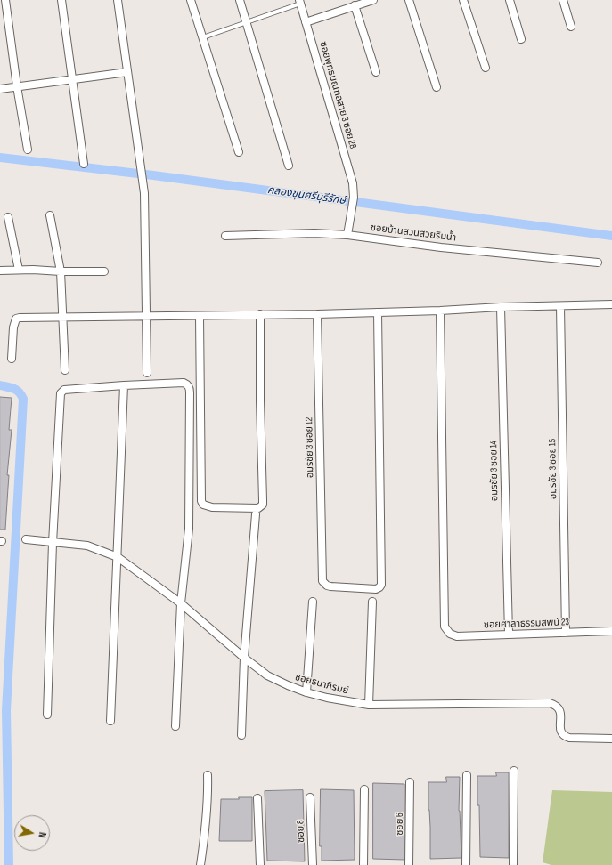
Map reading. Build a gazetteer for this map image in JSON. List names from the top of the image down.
{
  "streets": {
    "street": [
      "ซอยพุทธมณฑลสาย 3 ซอย 28",
      "ซอยบ้านสวนสวยริมน้ำ",
      "อมรชัย 3 ซอย 12",
      "อมรชัย 3 ซอย 15",
      "อมรชัย 3 ซอย 14",
      "ซอยศาลาธรรมสพน์ 23",
      "ซอยธนาภิรมย์",
      "ซอย 6",
      "ซอย 8"
    ]
  },
  "crossings": [
    ["ซอยพุทธมณฑลสาย 3 ซอย 28", "ซอยบ้านสวนสวยริมน้ำ"],
    ["อมรชัย 3 ซอย 15", "ซอยศาลาธรรมสพน์ 23"],
    ["อมรชัย 3 ซอย 14", "ซอยศาลาธรรมสพน์ 23"]
  ],
  "water": ["คลองขุนศรีบุรีรักษ์"],
  "north": "right"
}
